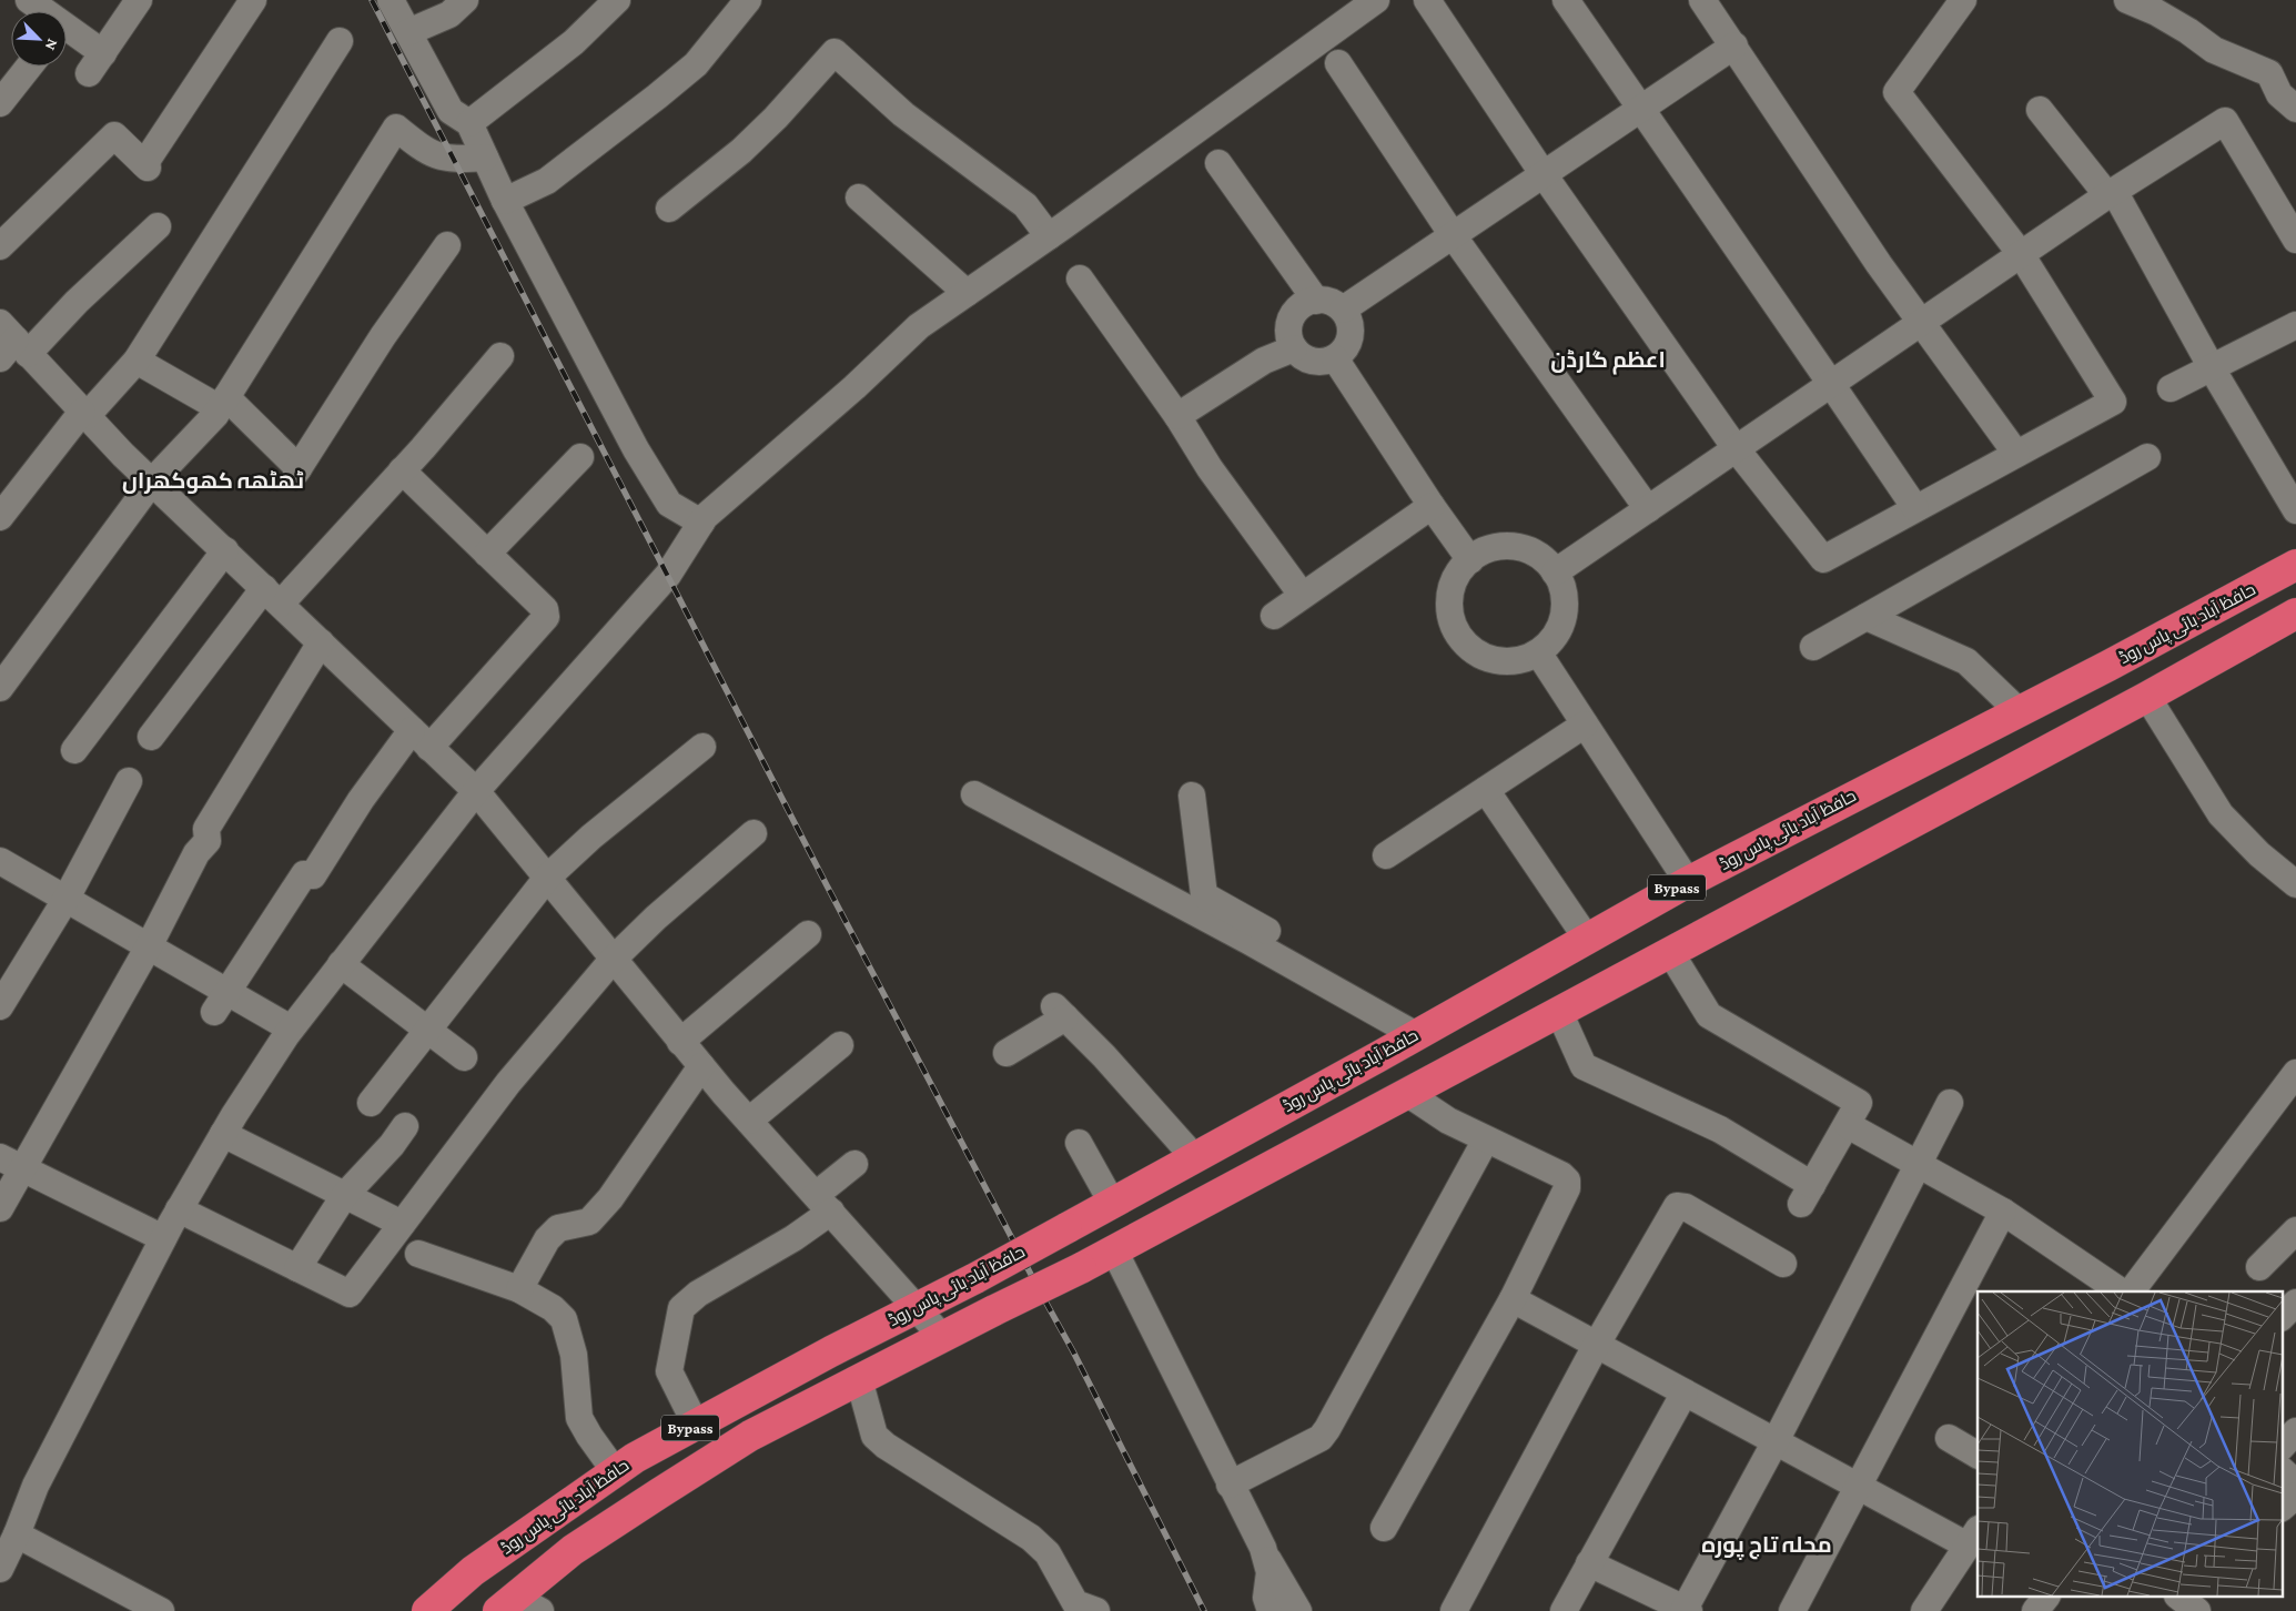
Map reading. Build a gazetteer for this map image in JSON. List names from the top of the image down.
{
  "streets": {
    "highway": ["حافظ آباد بائی پاس روڈ", "Bypass"]
  },
  "districts": ["اعظم گارڈن", "ٹھٹھہ کھوکھراں", "محلہ تاج پورہ"],
  "north": "bottom right"
}
